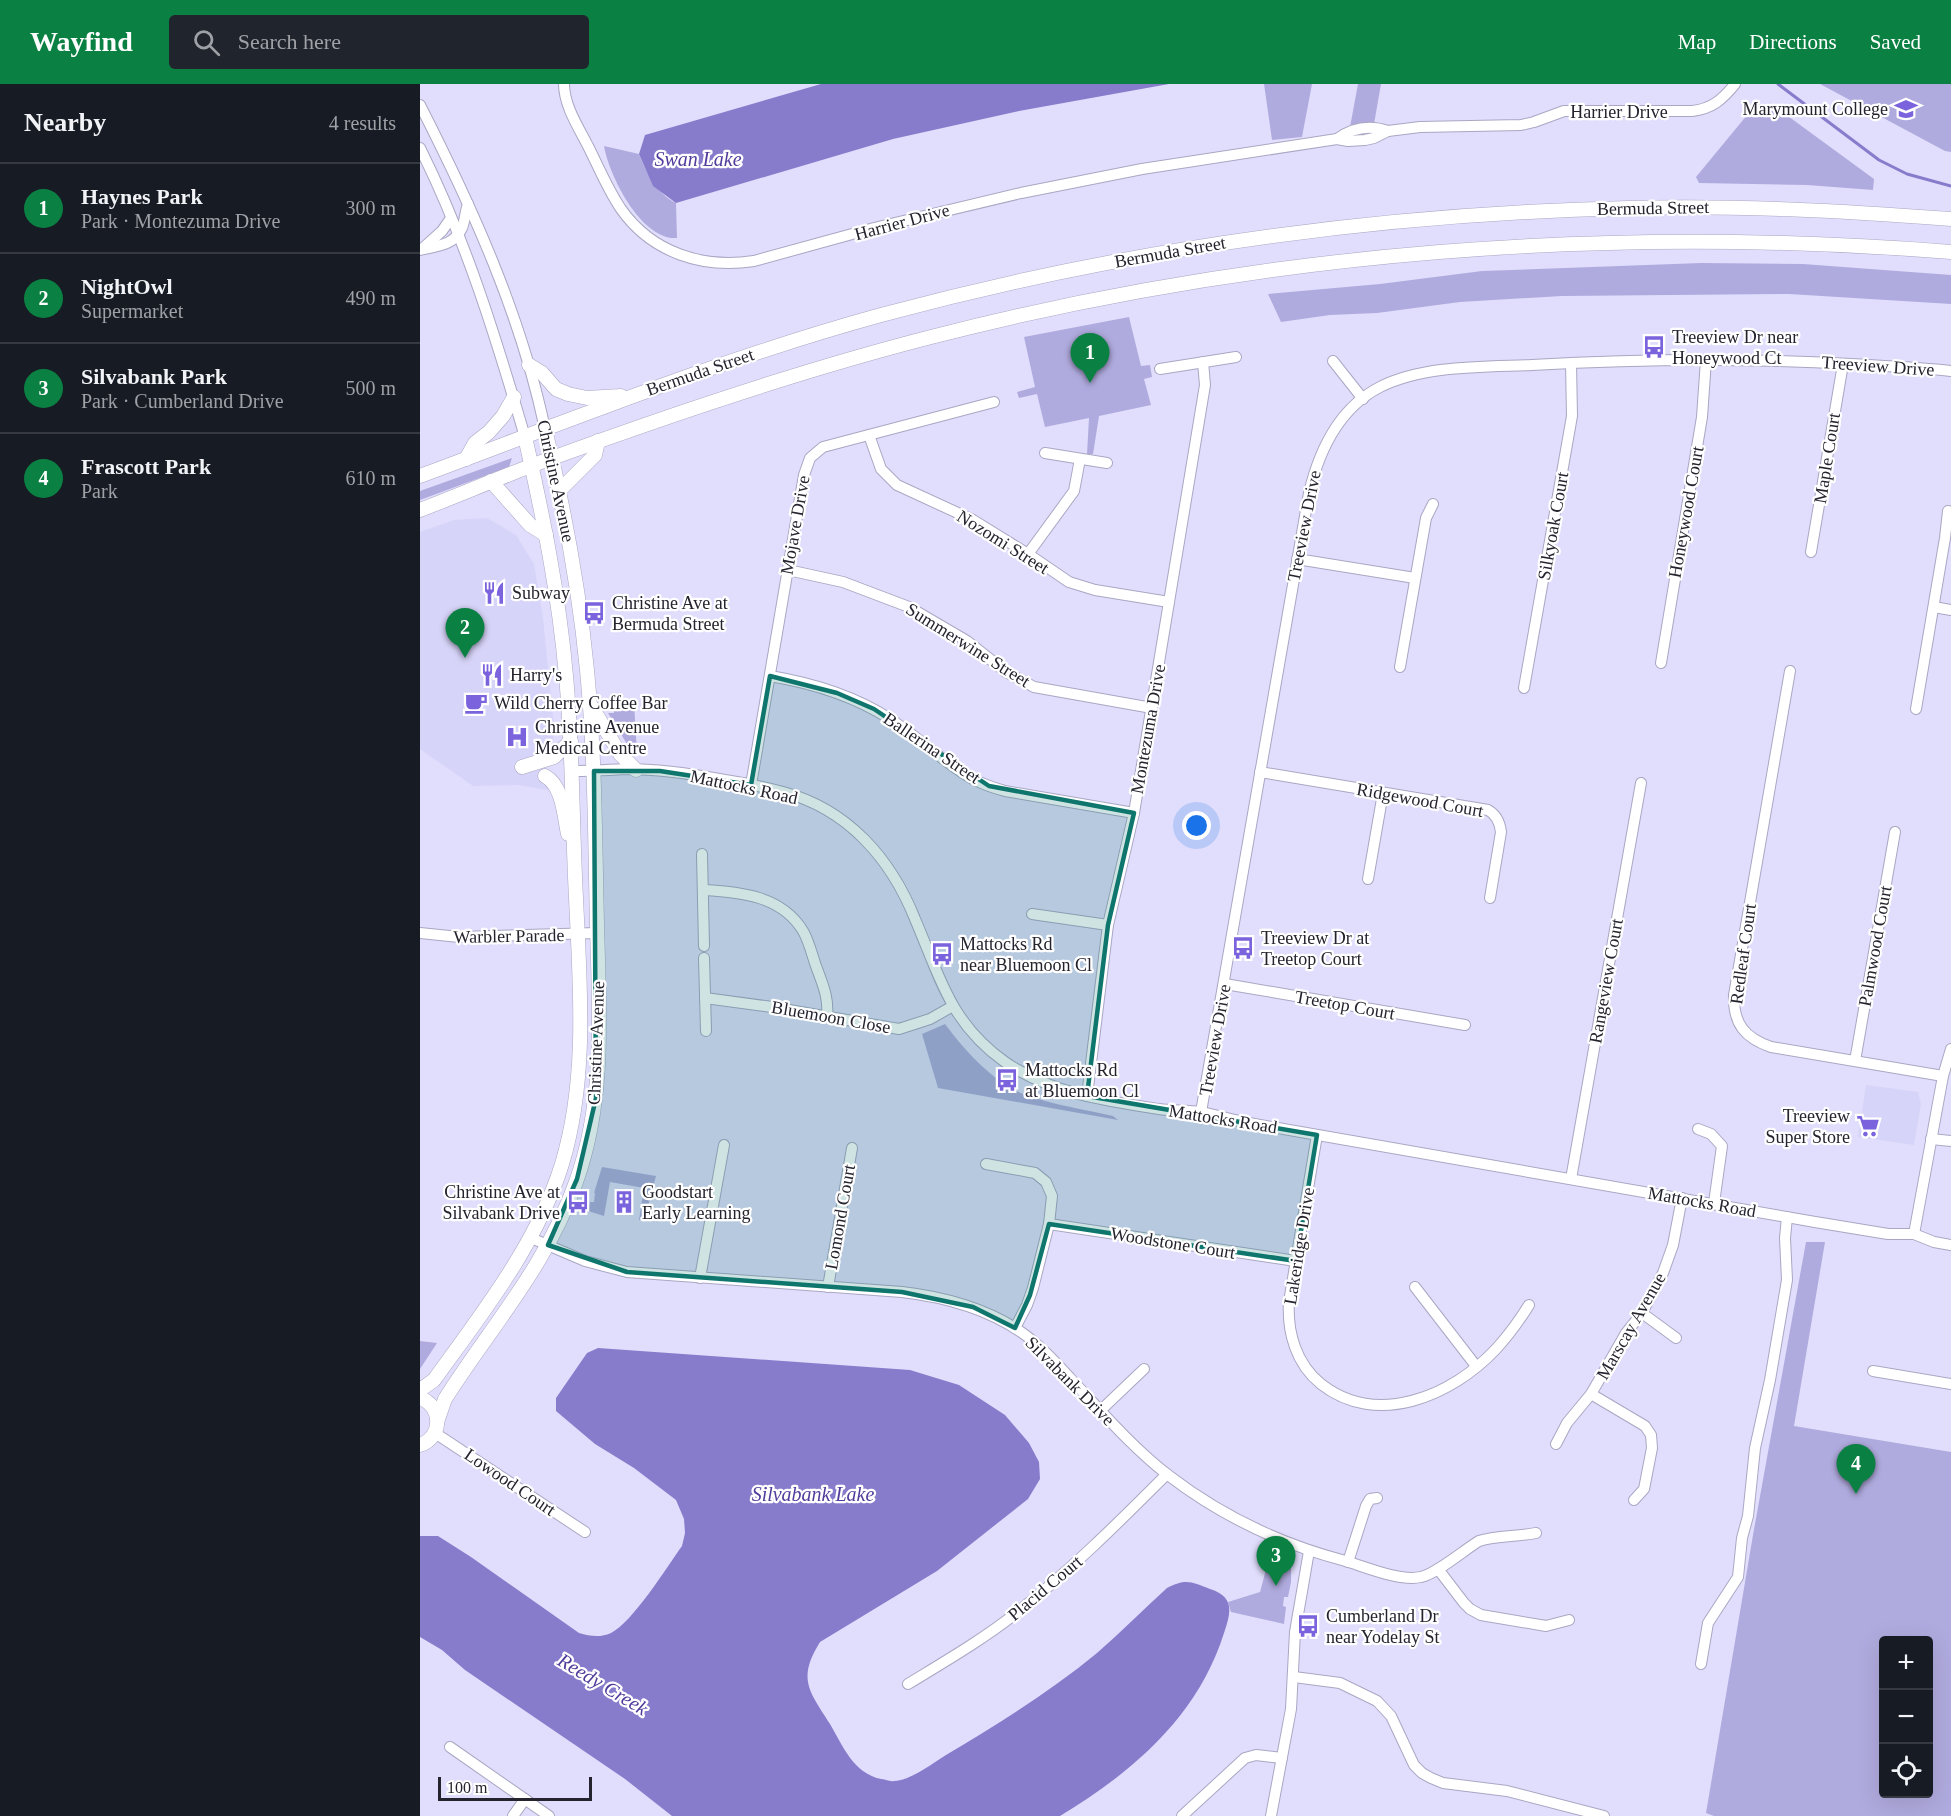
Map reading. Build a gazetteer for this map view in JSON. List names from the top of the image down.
{
  "streets": {
    "main road": ["Bermuda Street", "Christine Avenue"],
    "street": [
      "Harrier Drive",
      "Treeview Drive",
      "Maple Court",
      "Honeywood Court",
      "Mojave Drive",
      "Silkyoak Court",
      "Nozomi Street",
      "Summerwine Street",
      "Montezuma Drive",
      "Ballerina Street",
      "Mattocks Road",
      "Ridgewood Court",
      "Warbler Parade",
      "Palmwood Court",
      "Redleaf Court",
      "Rangeview Court",
      "Treetop Court",
      "Bluemoon Close",
      "Lomond Court",
      "Woodstone Court",
      "Lakeridge Drive",
      "Marscay Avenue",
      "Silvabank Drive",
      "Lowood Court",
      "Placid Court"
    ]
  },
  "crossings": [
    ["Bermuda Street", "Christine Avenue"],
    ["Treeview Drive", "Maple Court"],
    ["Treeview Drive", "Honeywood Court"],
    ["Treeview Drive", "Silkyoak Court"],
    ["Treeview Drive", "Mattocks Road"],
    ["Treeview Drive", "Ridgewood Court"],
    ["Treeview Drive", "Treetop Court"],
    ["Christine Avenue", "Warbler Parade"],
    ["Christine Avenue", "Silvabank Drive"],
    ["Christine Avenue", "Lowood Court"],
    ["Mojave Drive", "Nozomi Street"],
    ["Mojave Drive", "Summerwine Street"],
    ["Mojave Drive", "Ballerina Street"],
    ["Mojave Drive", "Mattocks Road"],
    ["Nozomi Street", "Montezuma Drive"],
    ["Summerwine Street", "Montezuma Drive"],
    ["Montezuma Drive", "Ballerina Street"],
    ["Montezuma Drive", "Mattocks Road"],
    ["Mattocks Road", "Rangeview Court"],
    ["Mattocks Road", "Bluemoon Close"],
    ["Mattocks Road", "Lakeridge Drive"],
    ["Mattocks Road", "Marscay Avenue"],
    ["Palmwood Court", "Redleaf Court"],
    ["Lomond Court", "Silvabank Drive"],
    ["Woodstone Court", "Lakeridge Drive"],
    ["Silvabank Drive", "Placid Court"]
  ],
  "water": ["Swan Lake", "Silvabank Lake", "Reedy Creek"],
  "places": {
    "school or university": ["Marymount College"],
    "bus stop": [
      "Treeview Dr near Honeywood Ct",
      "Christine Ave at Bermuda Street",
      "Treeview Dr at Treetop Court",
      "Mattocks Rd near Bluemoon Cl",
      "Mattocks Rd at Bluemoon Cl",
      "Christine Ave at Silvabank Drive",
      "Cumberland Dr near Yodelay St"
    ],
    "restaurant": ["Subway", "Harry's"],
    "cafe": ["Wild Cherry Coffee Bar"],
    "hospital": ["Christine Avenue Medical Centre"],
    "supermarket": ["Treeview Super Store"],
    "building": ["Goodstart Early Learning"]
  },
  "scale_bar": "100 m",
  "page": {
    "header": "Wayfind",
    "search": "Search here",
    "nav": ["Map", "Directions", "Saved"],
    "heading": ["Nearby", "4 results"],
    "list": [
      {
        "mark": "1",
        "name": "Haynes Park",
        "note": "Park · Montezuma Drive",
        "value": "300 m"
      },
      {
        "mark": "2",
        "name": "NightOwl",
        "note": "Supermarket",
        "value": "490 m"
      },
      {
        "mark": "3",
        "name": "Silvabank Park",
        "note": "Park · Cumberland Drive",
        "value": "500 m"
      },
      {
        "mark": "4",
        "name": "Frascott Park",
        "note": "Park",
        "value": "610 m"
      }
    ],
    "pins": [
      "1",
      "2",
      "4",
      "3"
    ],
    "map_buttons": ["+", "−"],
    "scale": "100 m"
  }
}
